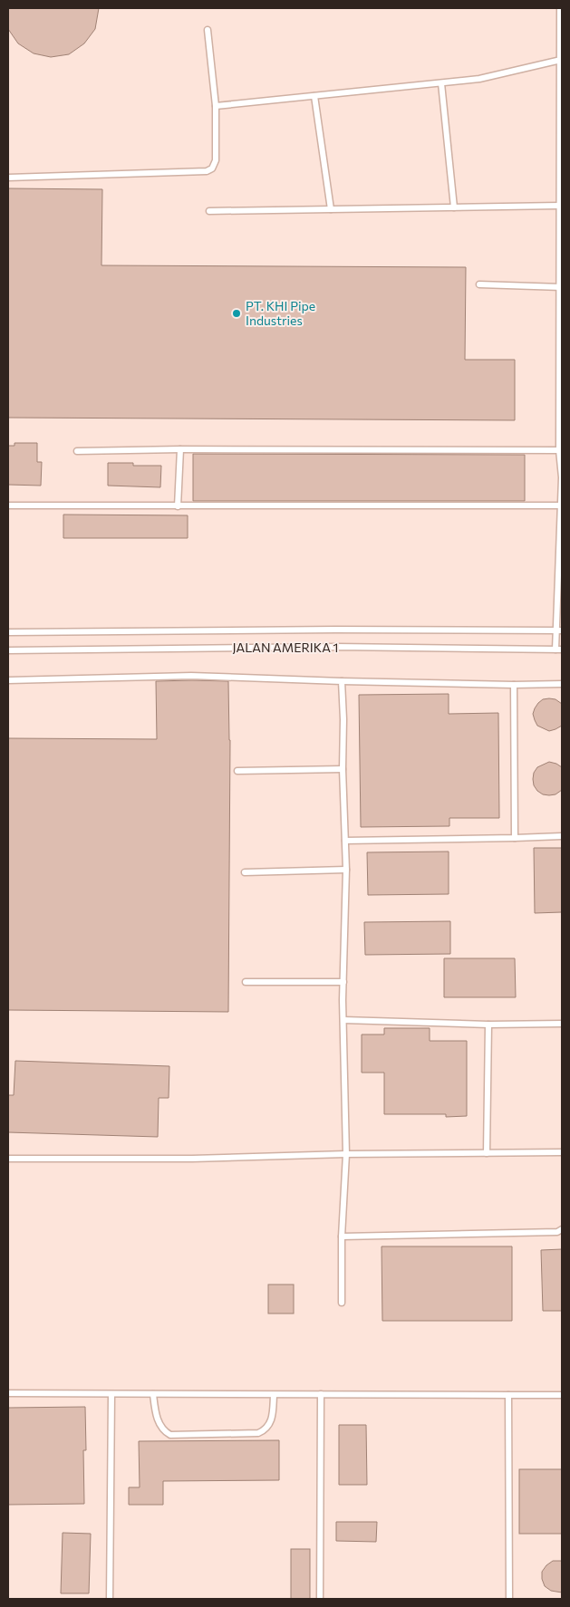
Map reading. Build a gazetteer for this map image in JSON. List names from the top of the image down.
{
  "streets": {
    "lane": ["JALAN AMERIKA 1"]
  },
  "places": ["PT. KHI Pipe Industries"]
}
